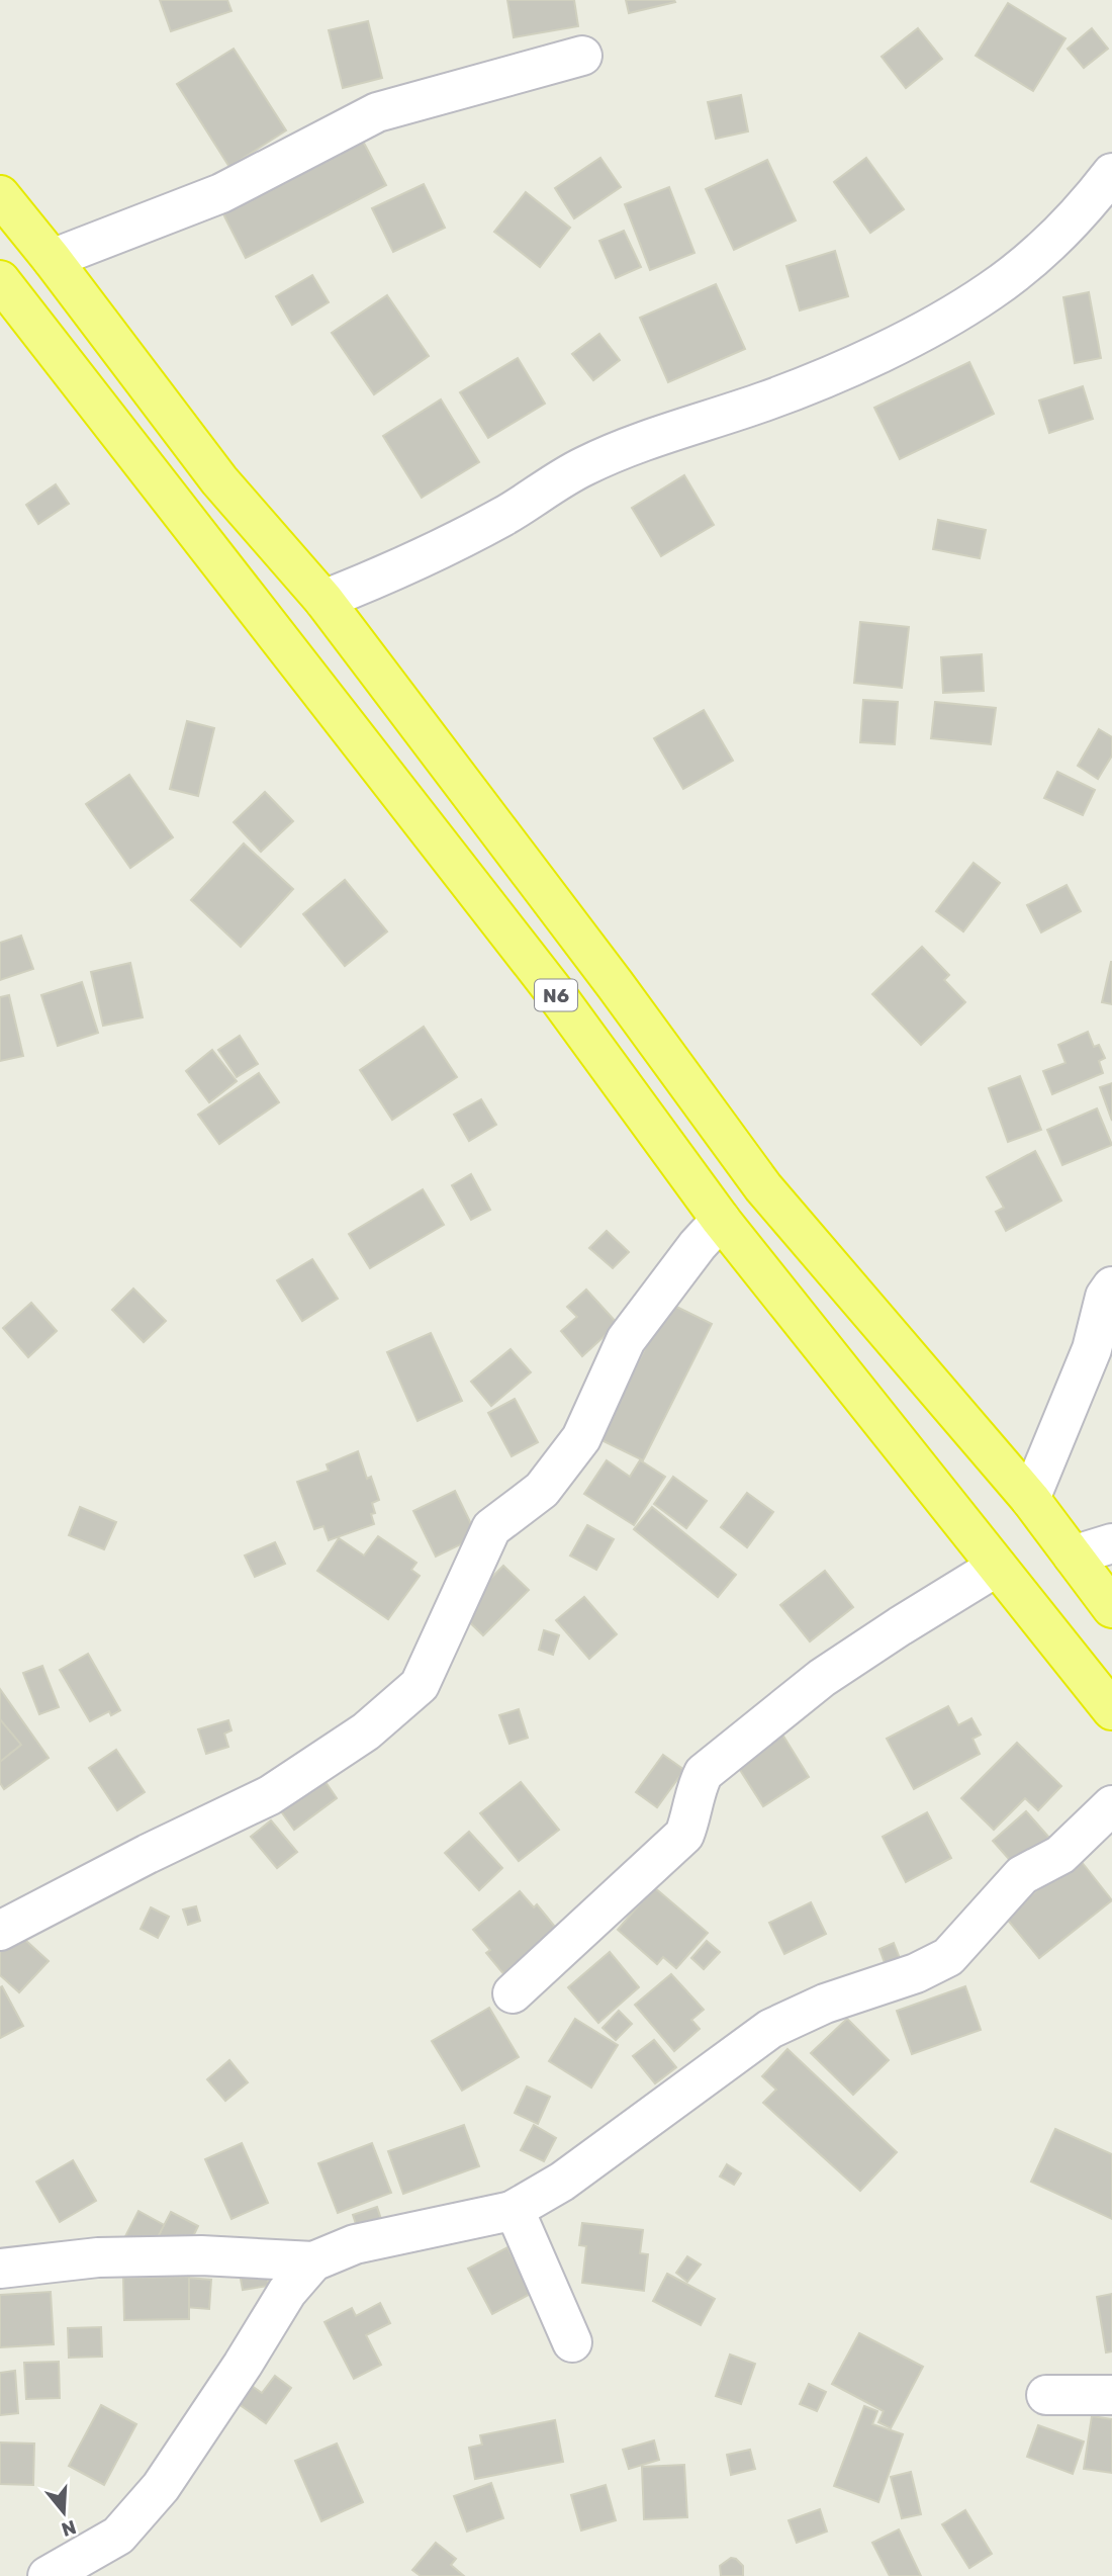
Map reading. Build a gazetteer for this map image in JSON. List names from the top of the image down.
{
  "streets": {
    "highway": ["N6"]
  },
  "north": "bottom"
}
